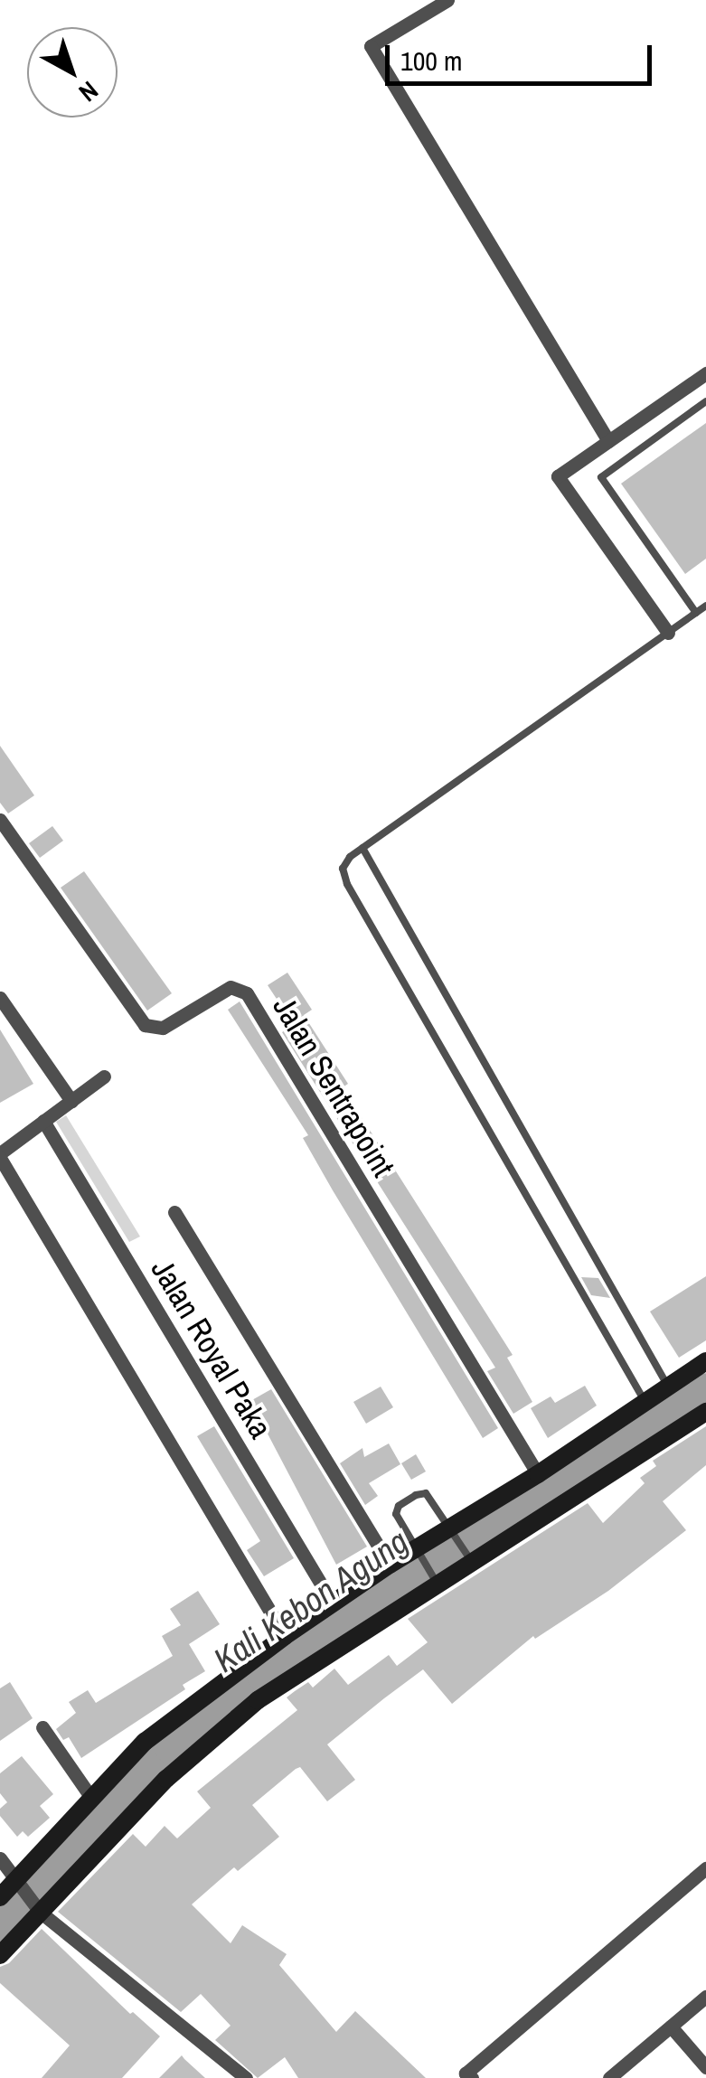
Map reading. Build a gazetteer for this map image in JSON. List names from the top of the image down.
{
  "streets": {
    "street": ["Jalan Sentrapoint", "Jalan Royal Paka"]
  },
  "water": ["Kali Kebon Agung"],
  "scale_bar": "100 m",
  "north": "bottom right"
}
